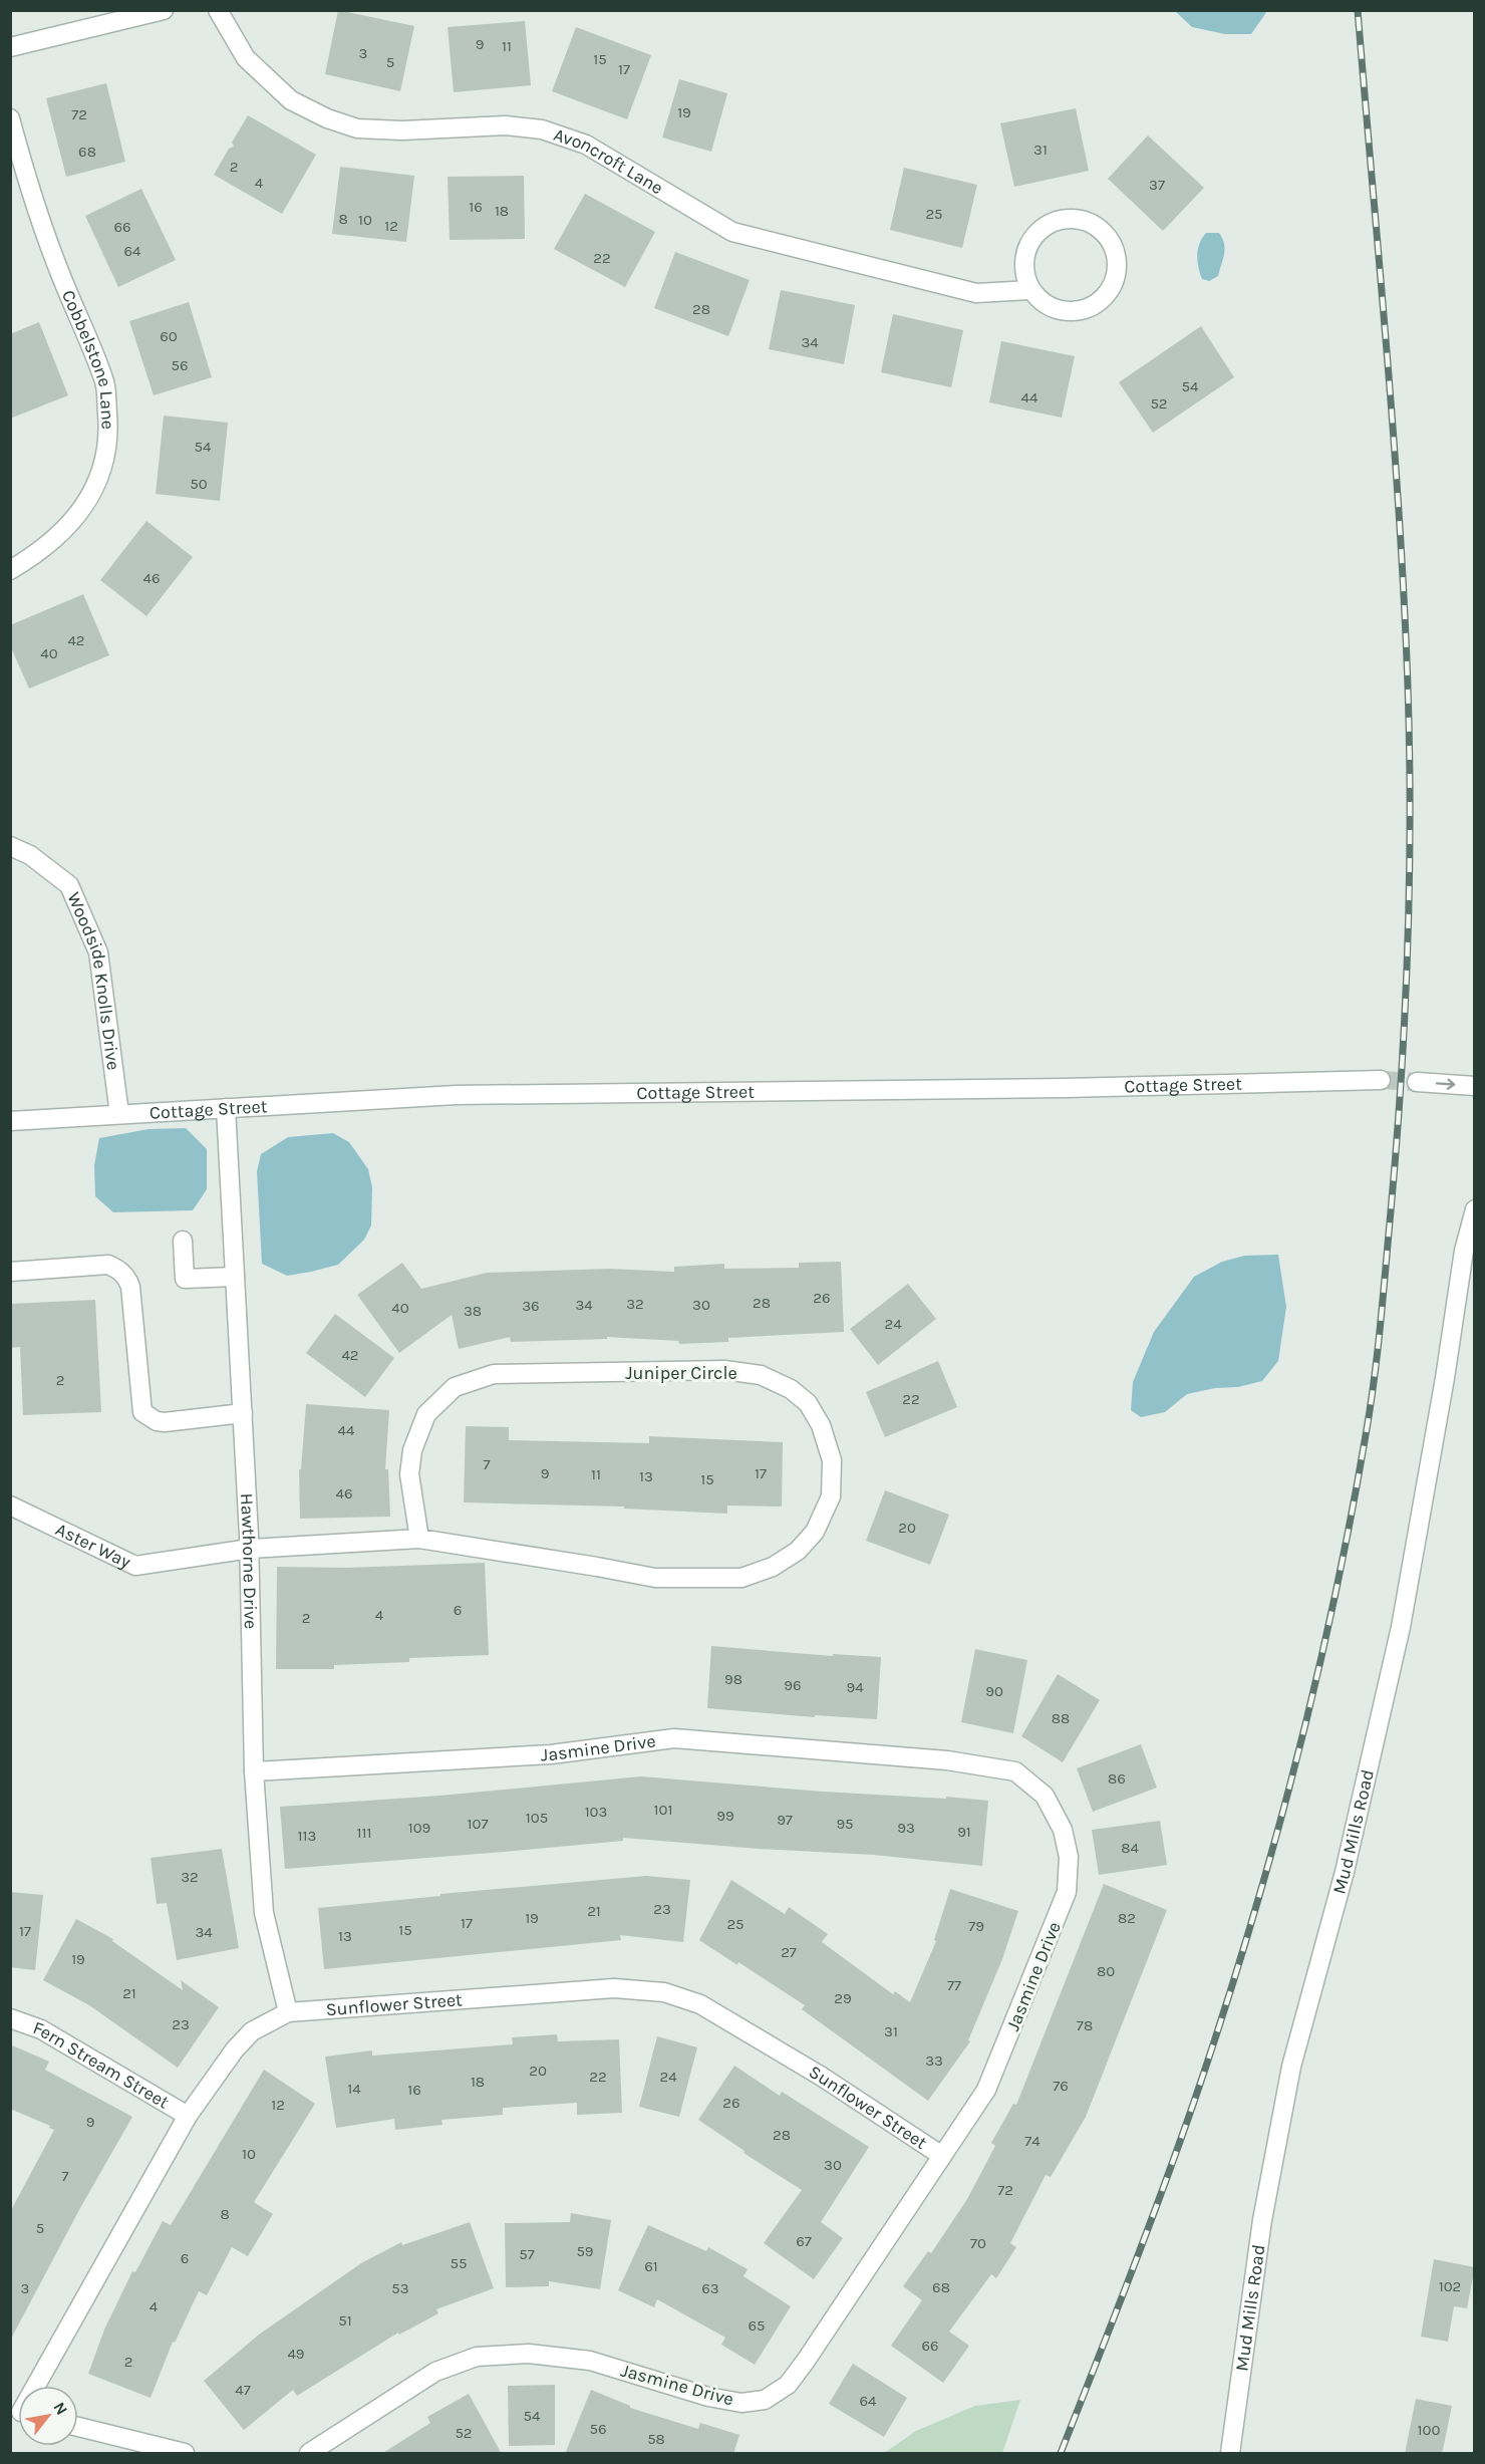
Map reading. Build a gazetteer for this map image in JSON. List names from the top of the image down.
{
  "streets": {
    "street": [
      "Avoncroft Lane",
      "Cobbelstone Lane",
      "Woodside Knolls Drive",
      "Cottage Street",
      "Juniper Circle",
      "Aster Way",
      "Hawthorne Drive",
      "Jasmine Drive",
      "Mud Mills Road",
      "Sunflower Street",
      "Fern Stream Street"
    ]
  },
  "crossings": [
    ["Woodside Knolls Drive", "Cottage Street"],
    ["Cottage Street", "Hawthorne Drive"],
    ["Juniper Circle", "Aster Way"],
    ["Juniper Circle", "Hawthorne Drive"],
    ["Aster Way", "Hawthorne Drive"],
    ["Hawthorne Drive", "Jasmine Drive"],
    ["Hawthorne Drive", "Sunflower Street"],
    ["Jasmine Drive", "Sunflower Street"],
    ["Sunflower Street", "Fern Stream Street"]
  ],
  "house_numbers": [
    "9",
    "11",
    "3",
    "15",
    "5",
    "17",
    "19",
    "72",
    "31",
    "68",
    "2",
    "4",
    "37",
    "16",
    "18",
    "25",
    "8",
    "10",
    "12",
    "66",
    "64",
    "22",
    "28",
    "60",
    "34",
    "56",
    "54",
    "44",
    "52",
    "54",
    "50",
    "46",
    "42",
    "40",
    "26",
    "28",
    "32",
    "34",
    "30",
    "36",
    "40",
    "38",
    "24",
    "42",
    "2",
    "22",
    "44",
    "7",
    "9",
    "17",
    "11",
    "13",
    "15",
    "46",
    "20",
    "6",
    "4",
    "2",
    "98",
    "96",
    "94",
    "90",
    "88",
    "86",
    "101",
    "103",
    "99",
    "105",
    "97",
    "107",
    "95",
    "109",
    "93",
    "91",
    "111",
    "113",
    "84",
    "32",
    "23",
    "21",
    "19",
    "82",
    "17",
    "25",
    "79",
    "15",
    "17",
    "34",
    "13",
    "27",
    "19",
    "80",
    "77",
    "21",
    "29",
    "23",
    "78",
    "31",
    "33",
    "20",
    "22",
    "24",
    "18",
    "76",
    "14",
    "16",
    "26",
    "12",
    "9",
    "28",
    "74",
    "10",
    "30",
    "7",
    "72",
    "8",
    "5",
    "67",
    "70",
    "59",
    "57",
    "6",
    "55",
    "61",
    "102",
    "68",
    "3",
    "53",
    "63",
    "4",
    "51",
    "65",
    "66",
    "49",
    "2",
    "47",
    "64",
    "54",
    "56",
    "100",
    "52",
    "58"
  ],
  "north": "top right"
}
